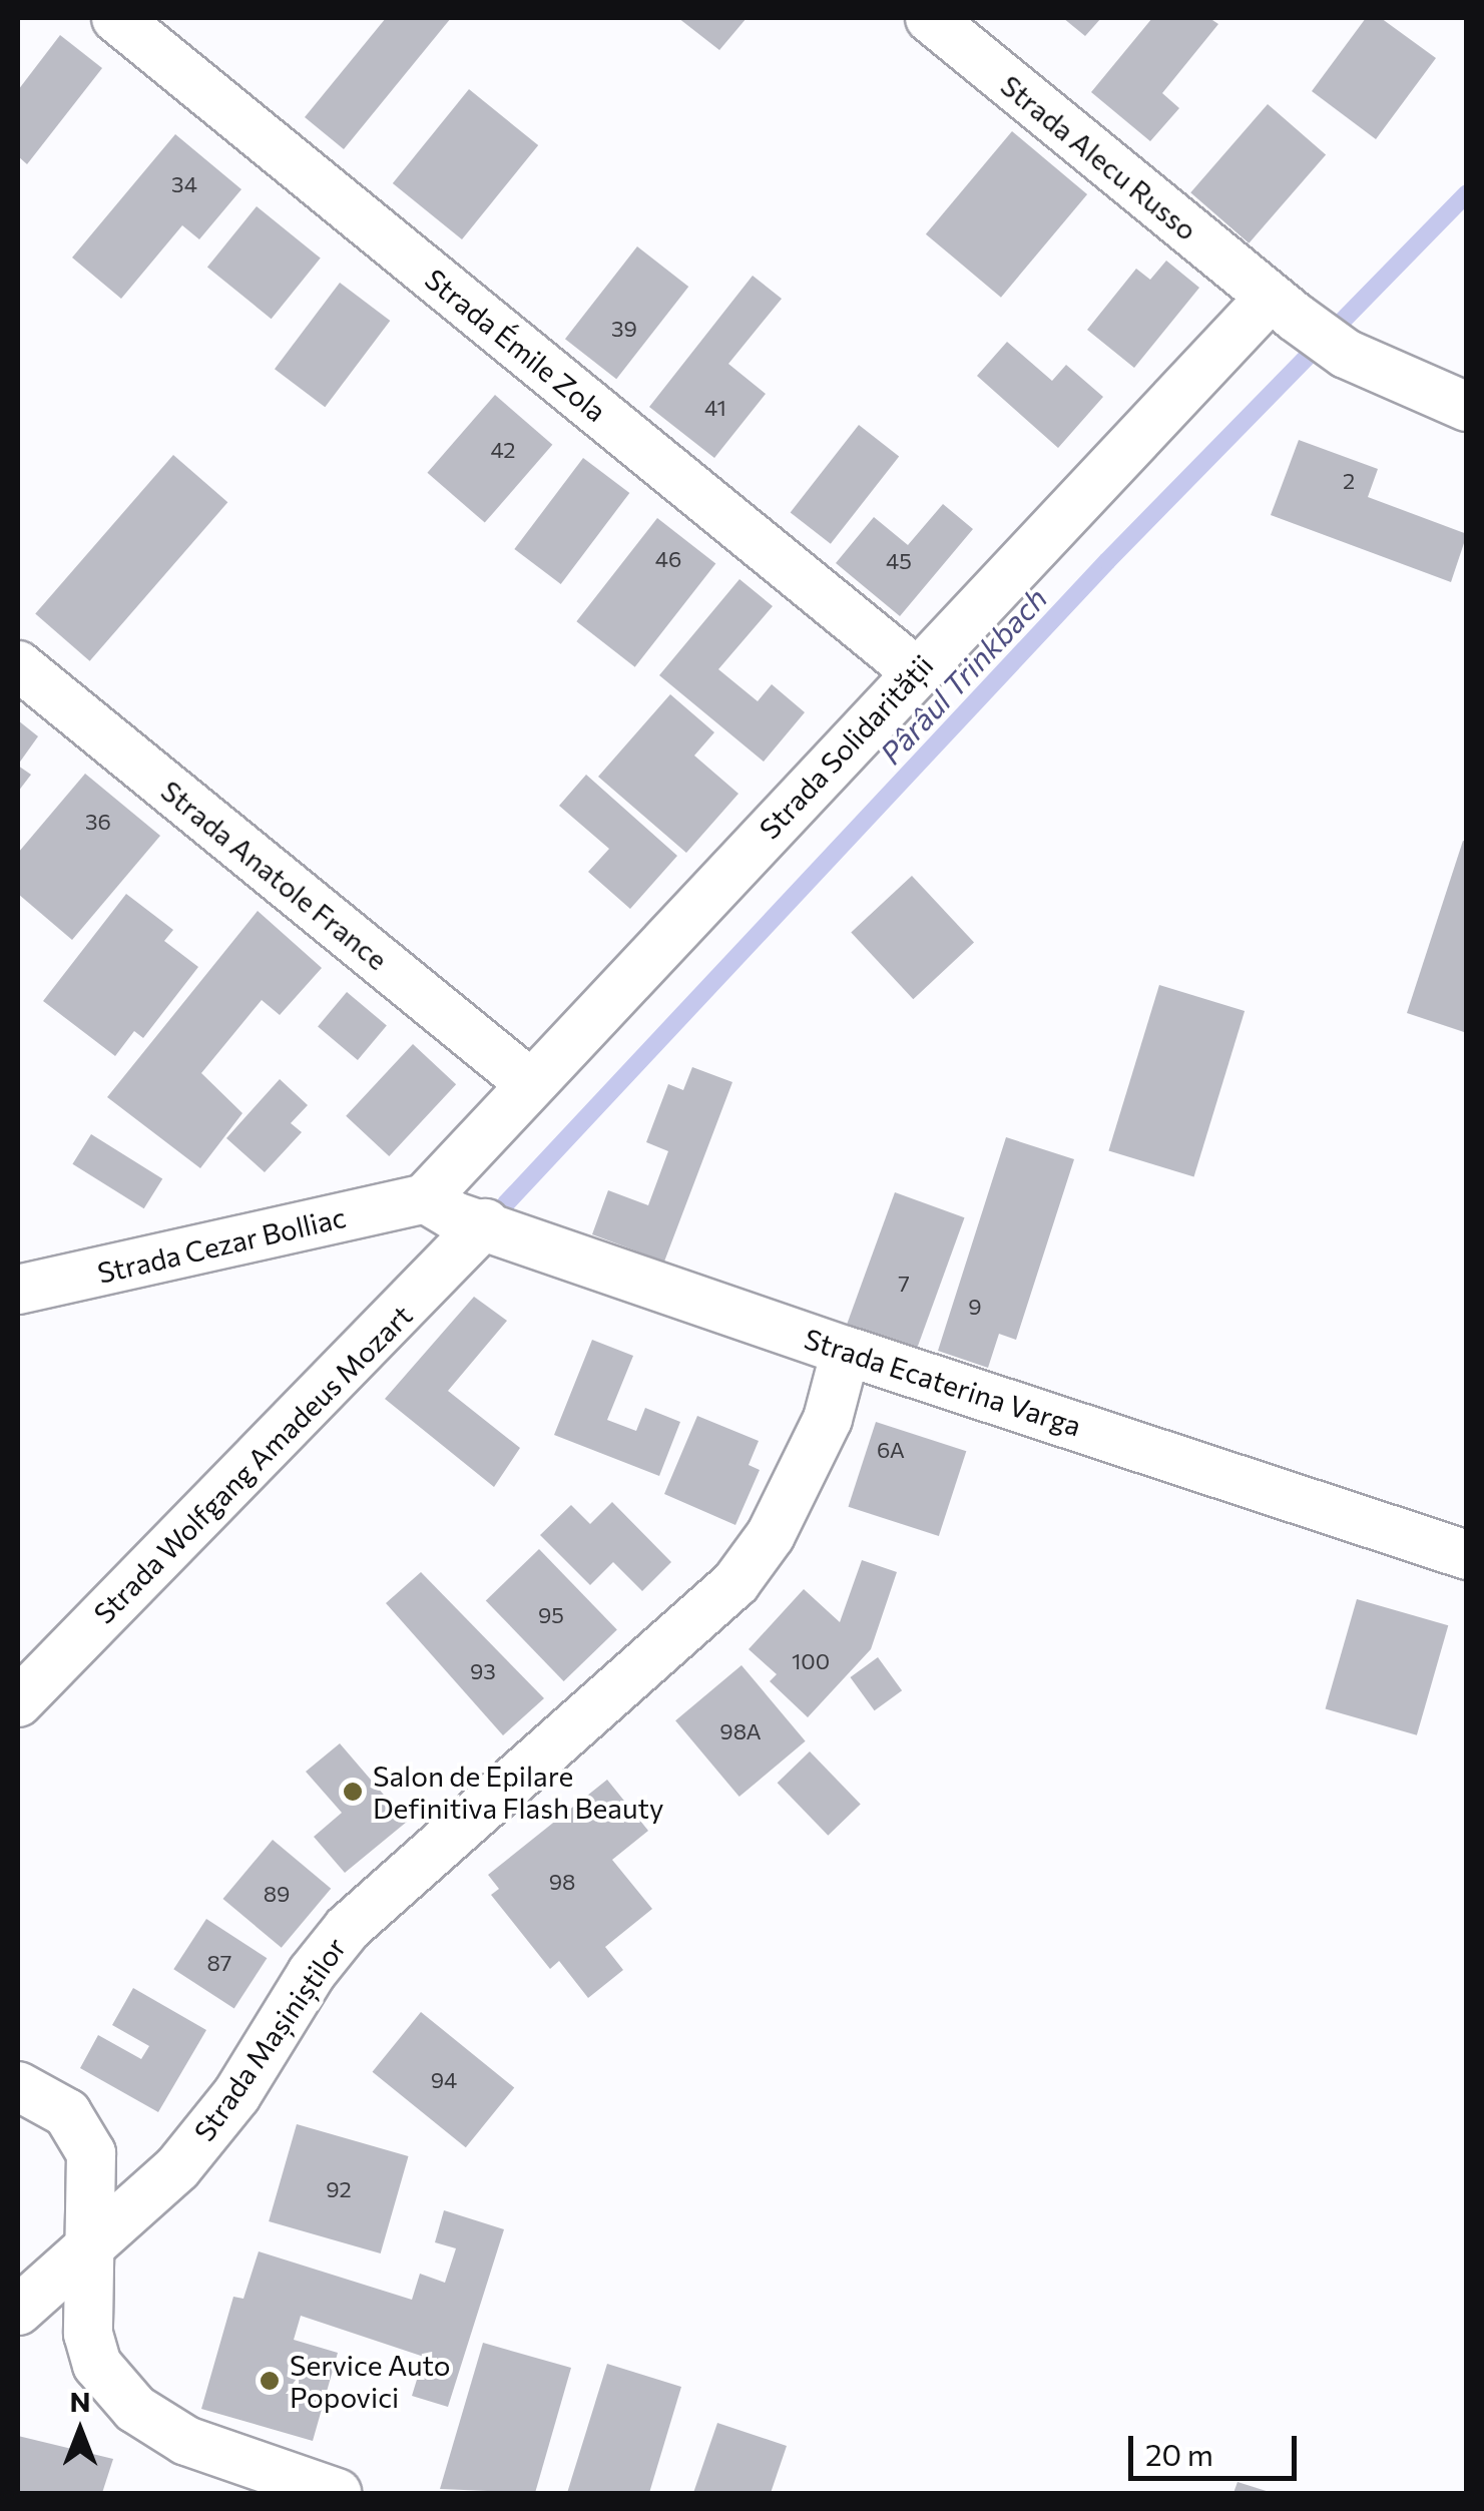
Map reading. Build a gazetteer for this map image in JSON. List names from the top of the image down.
{
  "streets": {
    "street": [
      "Strada Alecu Russo",
      "Strada Émile Zola",
      "Strada Solidarității",
      "Strada Anatole France",
      "Strada Cezar Bolliac",
      "Strada Ecaterina Varga",
      "Strada Wolfgang Amadeus Mozart",
      "Strada Mașiniștilor"
    ]
  },
  "crossings": [
    ["Strada Alecu Russo", "Strada Solidarității"],
    ["Strada Émile Zola", "Strada Solidarității"],
    ["Strada Solidarității", "Strada Anatole France"],
    ["Strada Solidarității", "Strada Cezar Bolliac"],
    ["Strada Solidarității", "Strada Ecaterina Varga"],
    ["Strada Cezar Bolliac", "Strada Ecaterina Varga"],
    ["Strada Ecaterina Varga", "Strada Wolfgang Amadeus Mozart"],
    ["Strada Ecaterina Varga", "Strada Mașiniștilor"]
  ],
  "water": ["Pârâul Trinkbach"],
  "places": ["Salon de Epilare Definitiva Flash Beauty", "Service Auto Popovici"],
  "house_numbers": [
    "34",
    "39",
    "41",
    "42",
    "2",
    "46",
    "45",
    "36",
    "7",
    "9",
    "6A",
    "95",
    "100",
    "93",
    "98A",
    "98",
    "89",
    "87",
    "94",
    "92"
  ],
  "scale_bar": "20 m",
  "north": "top"
}
